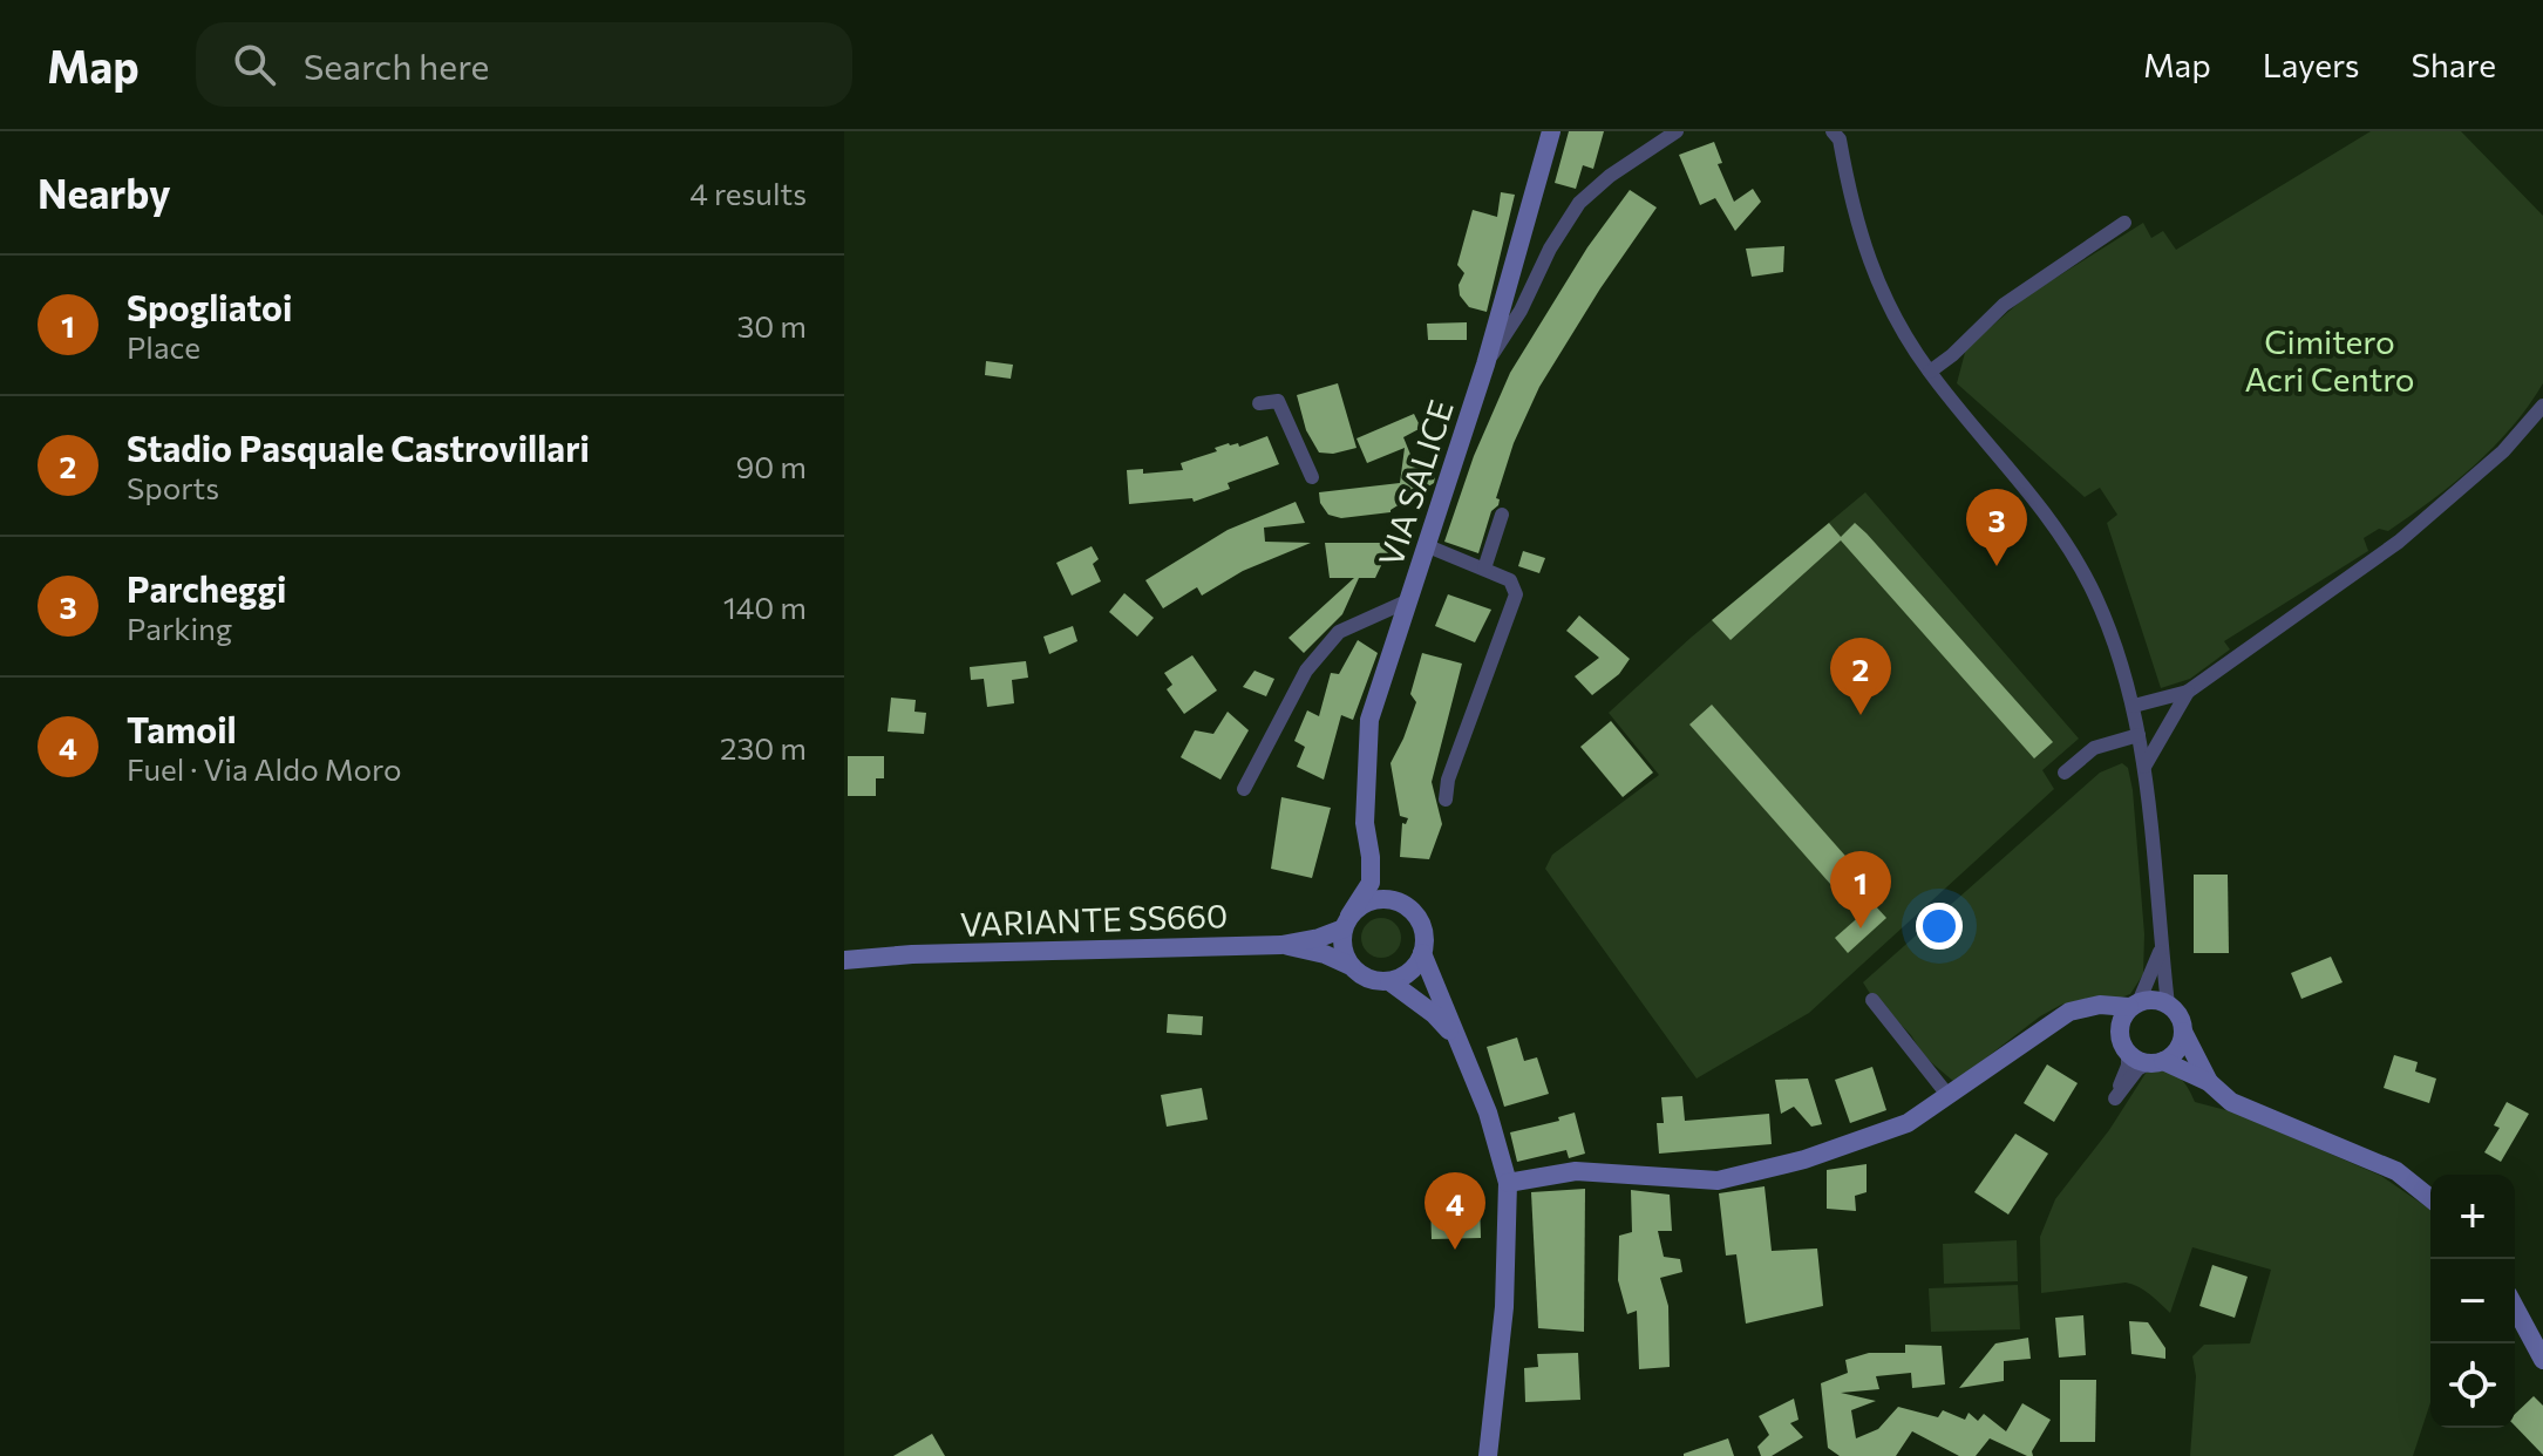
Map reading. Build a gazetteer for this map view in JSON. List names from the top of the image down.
{
  "streets": {
    "main road": ["VIA SALICE", "VARIANTE SS660"]
  },
  "parks": ["Cimitero Acri Centro"],
  "page": {
    "header": "Map",
    "search": "Search here",
    "nav": ["Map", "Layers", "Share"],
    "heading": ["Nearby", "4 results"],
    "list": [
      {
        "mark": "1",
        "name": "Spogliatoi",
        "note": "Place",
        "value": "30 m"
      },
      {
        "mark": "2",
        "name": "Stadio Pasquale Castrovillari",
        "note": "Sports",
        "value": "90 m"
      },
      {
        "mark": "3",
        "name": "Parcheggi",
        "note": "Parking",
        "value": "140 m"
      },
      {
        "mark": "4",
        "name": "Tamoil",
        "note": "Fuel · Via Aldo Moro",
        "value": "230 m"
      }
    ],
    "pins": [
      "3",
      "2",
      "1",
      "4"
    ],
    "map_buttons": ["+", "−"]
  }
}
